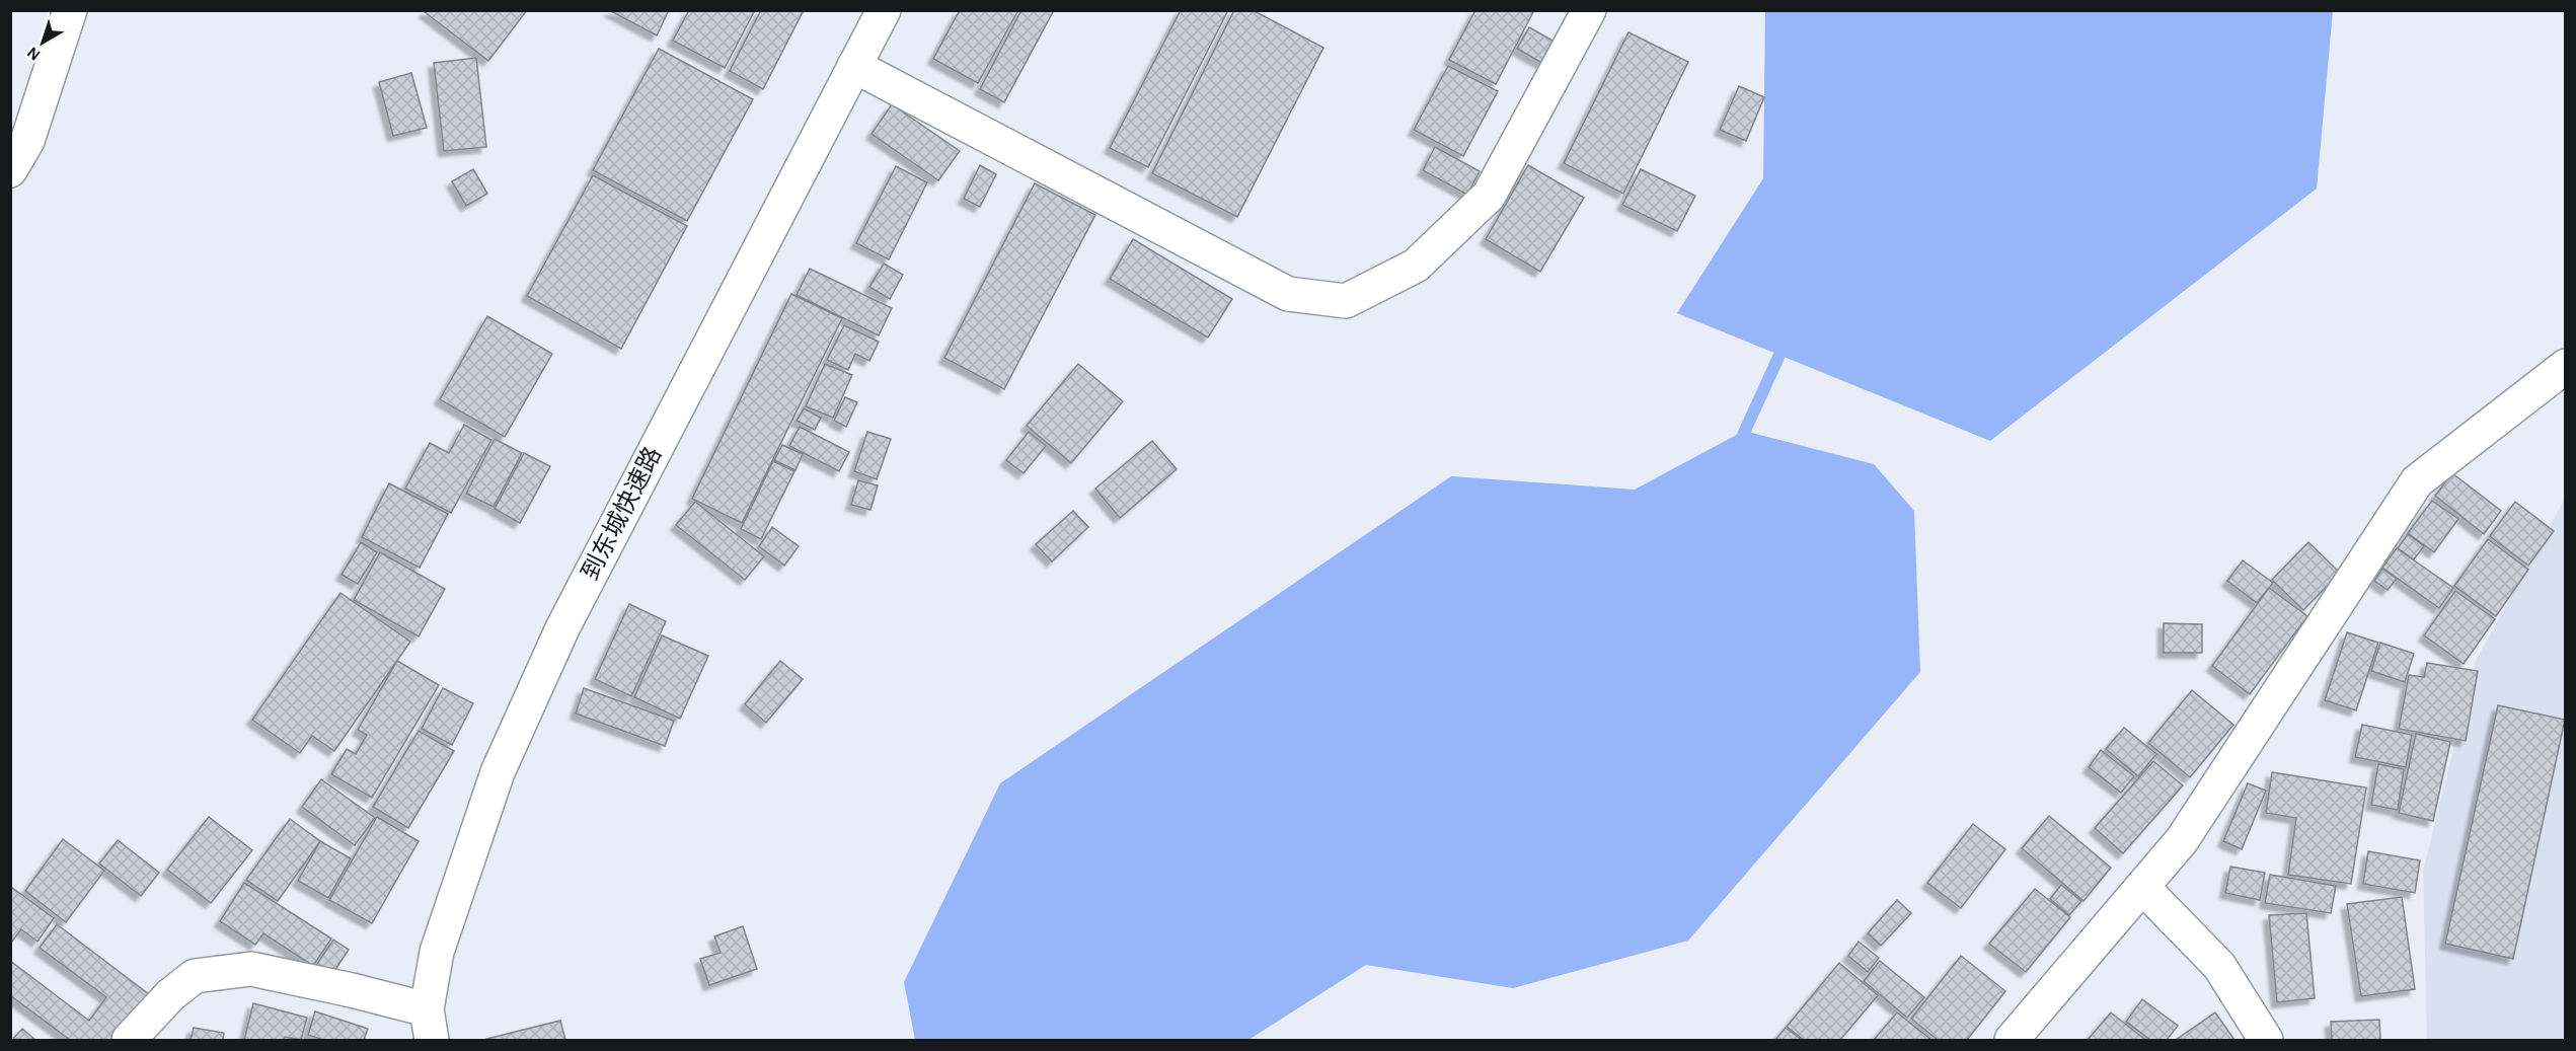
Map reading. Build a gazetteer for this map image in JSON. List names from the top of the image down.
{
  "streets": {
    "street": ["到东城快速路"]
  },
  "north": "bottom left"
}
